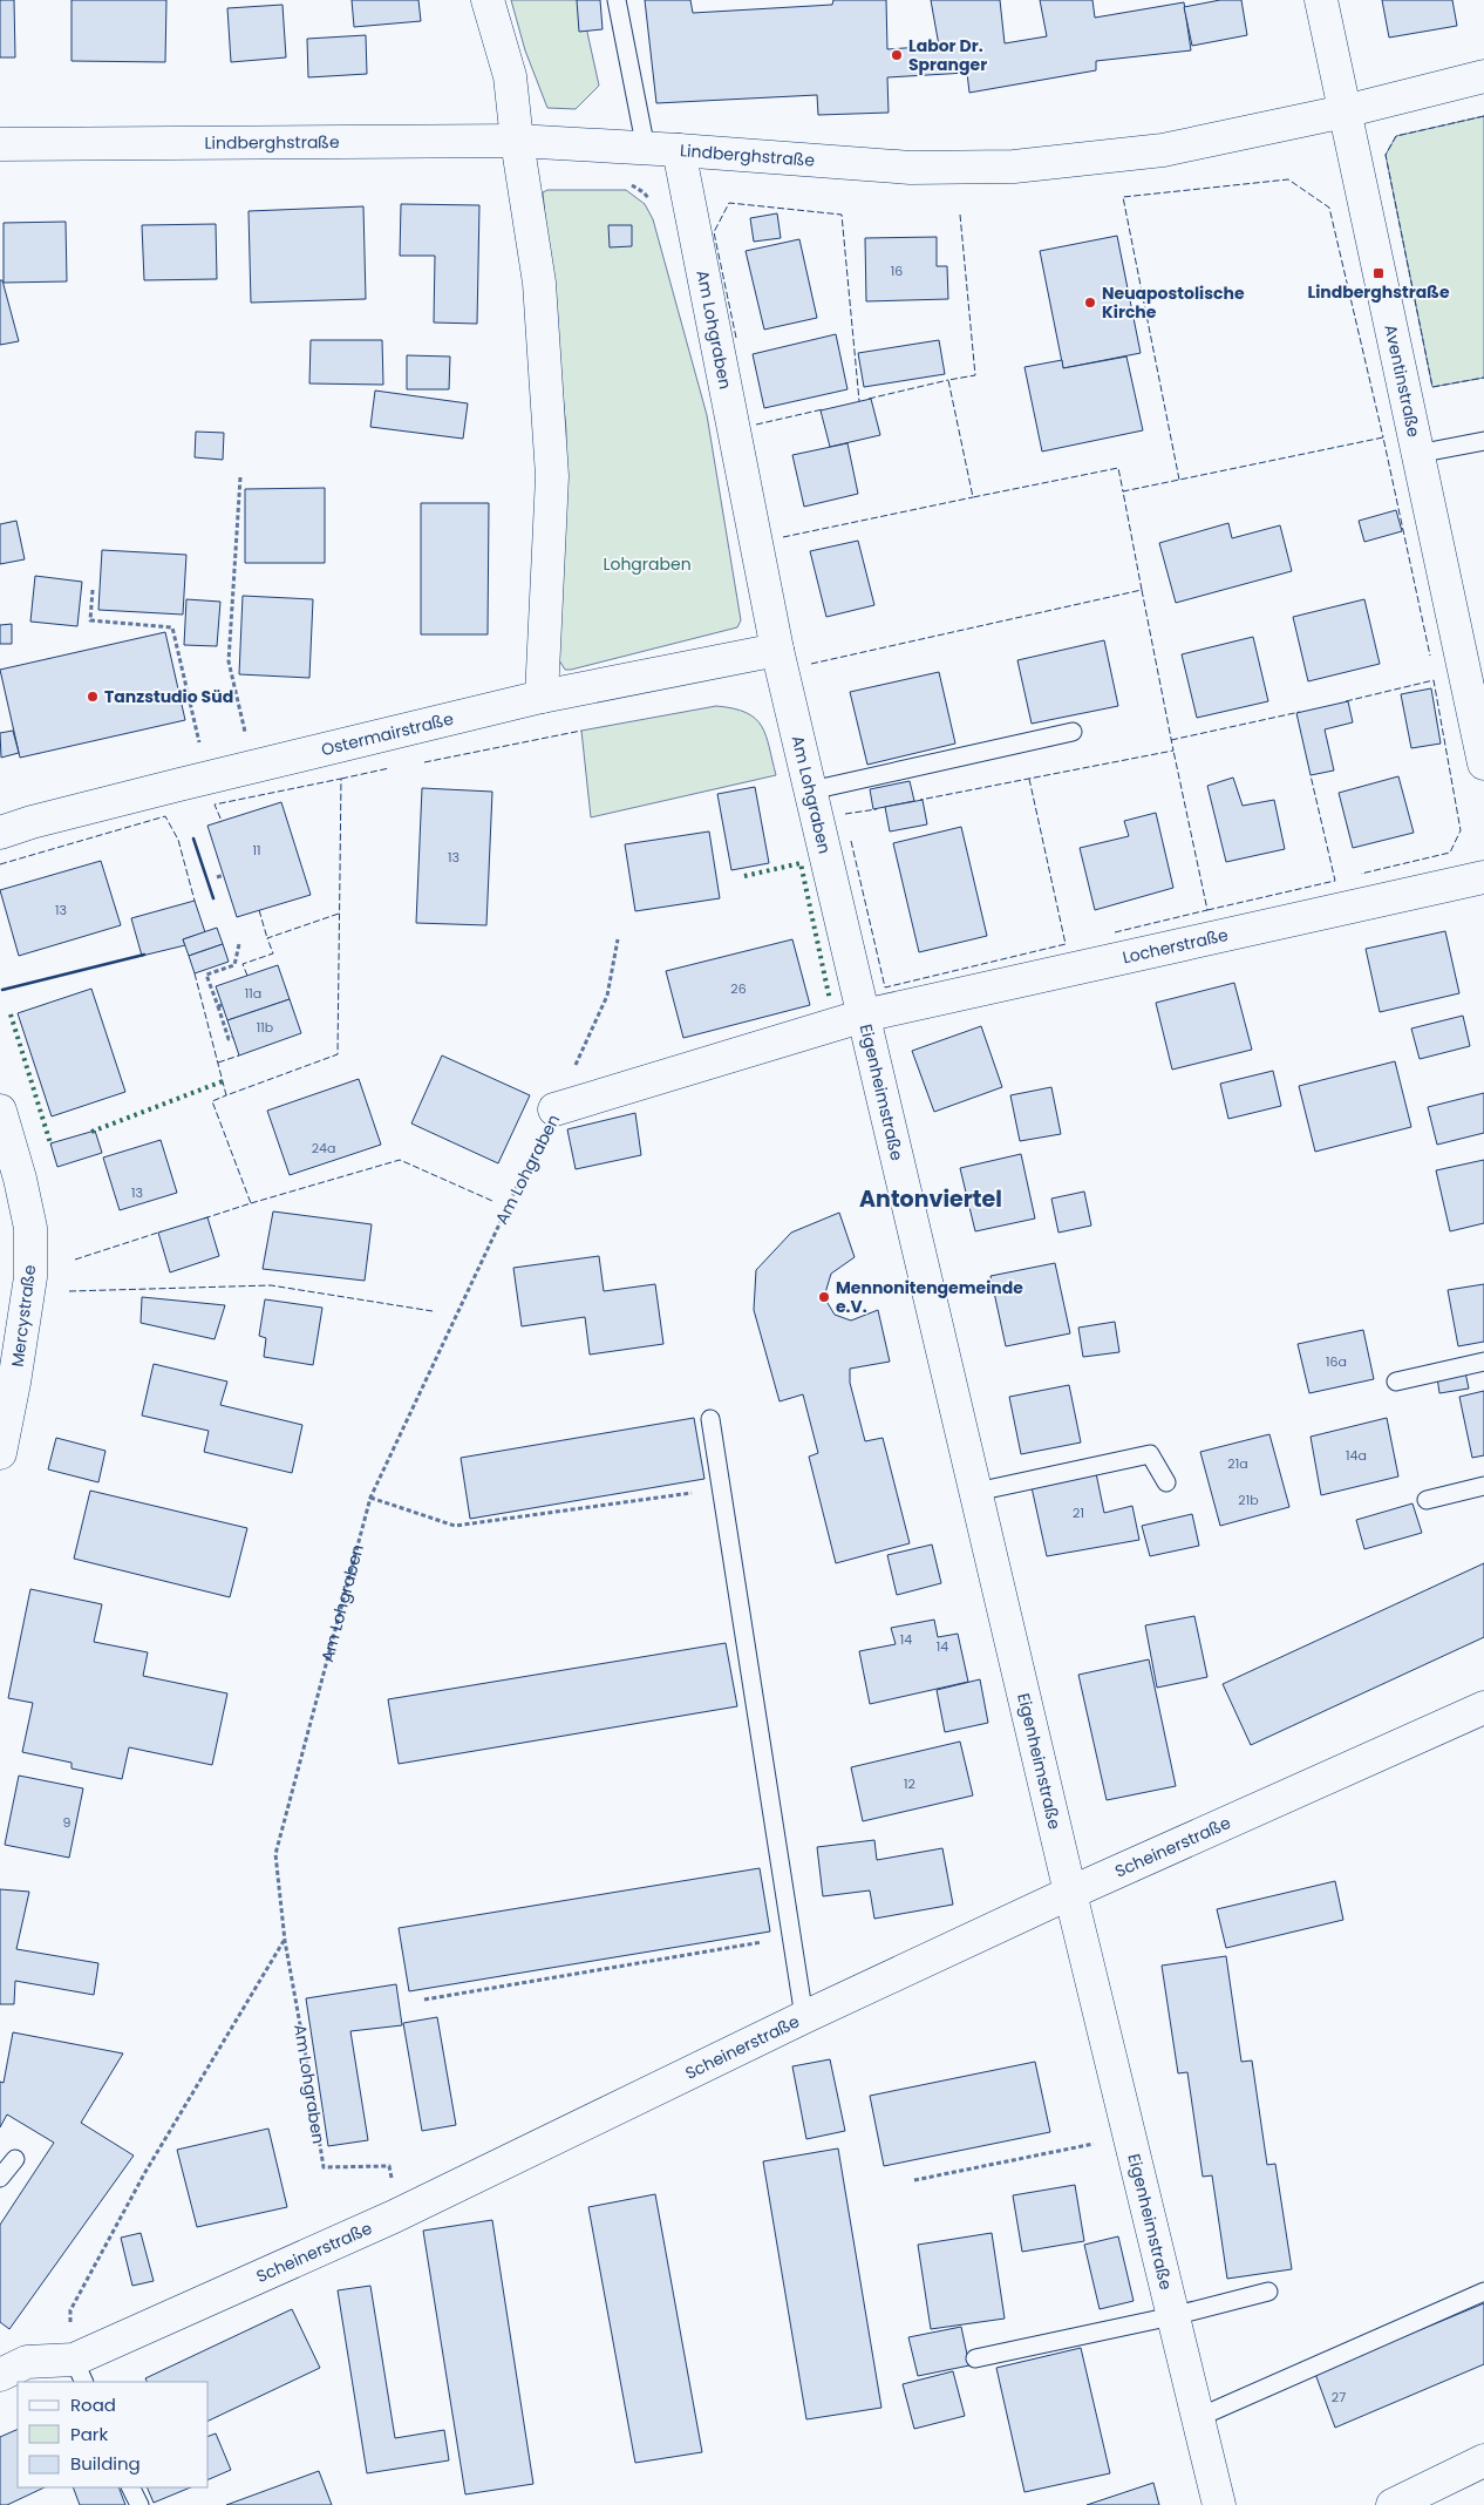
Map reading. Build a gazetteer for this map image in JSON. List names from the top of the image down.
{
  "streets": {
    "street": [
      "Lindberghstraße",
      "Am Lohgraben",
      "Aventinstraße",
      "Ostermairstraße",
      "Locherstraße",
      "Eigenheimstraße",
      "Mercystraße",
      "Scheinerstraße"
    ]
  },
  "crossings": [
    ["Lindberghstraße", "Am Lohgraben"],
    ["Lindberghstraße", "Aventinstraße"],
    ["Am Lohgraben", "Ostermairstraße"],
    ["Am Lohgraben", "Locherstraße"],
    ["Am Lohgraben", "Eigenheimstraße"],
    ["Am Lohgraben", "Scheinerstraße"],
    ["Locherstraße", "Eigenheimstraße"],
    ["Eigenheimstraße", "Scheinerstraße"]
  ],
  "districts": ["Antonviertel"],
  "parks": ["Lohgraben"],
  "places": {
    "other": [
      "Labor Dr. Spranger",
      "Neuapostolische Kirche",
      "Tanzstudio Süd",
      "Mennonitengemeinde e.V."
    ],
    "transit": ["Lindberghstraße"]
  },
  "house_numbers": [
    "16",
    "11",
    "13",
    "13",
    "26",
    "11a",
    "11b",
    "24a",
    "13",
    "16a",
    "14a",
    "21a",
    "21b",
    "21",
    "14",
    "14",
    "12",
    "9",
    "27"
  ],
  "legend": ["Road", "Park", "Building"]
}
